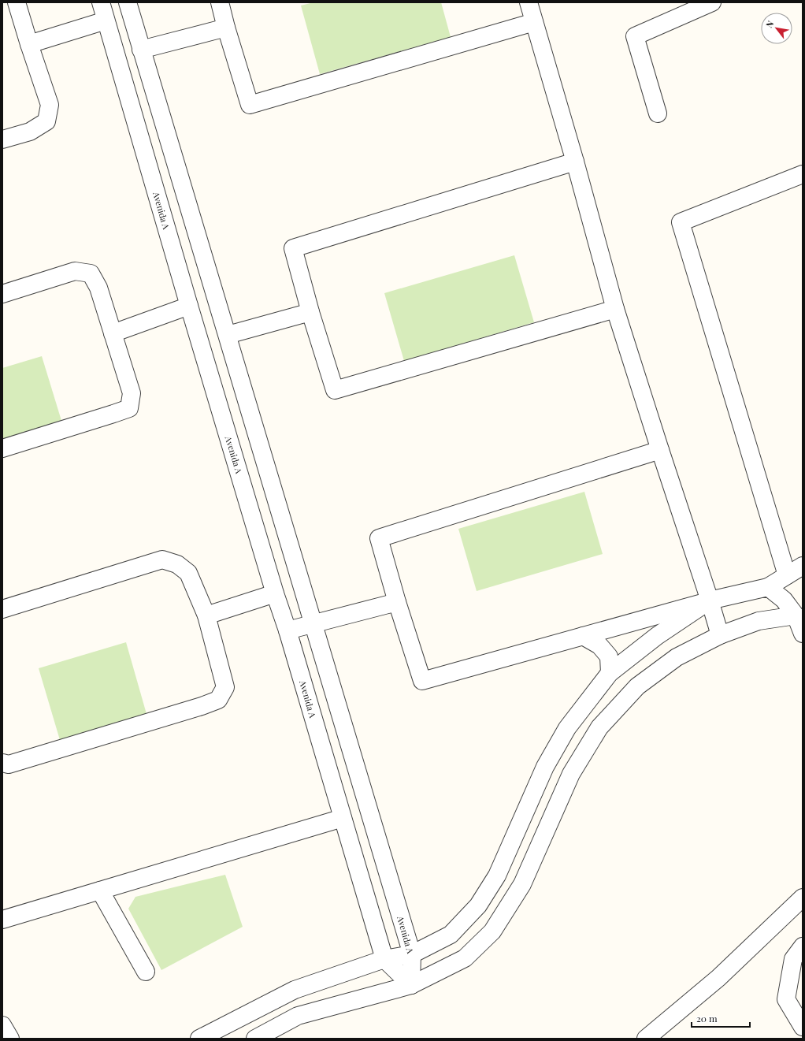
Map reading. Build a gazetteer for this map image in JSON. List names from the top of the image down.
{
  "streets": {
    "street": ["Avenida A"]
  },
  "scale_bar": "20 m",
  "north": "top left"
}
